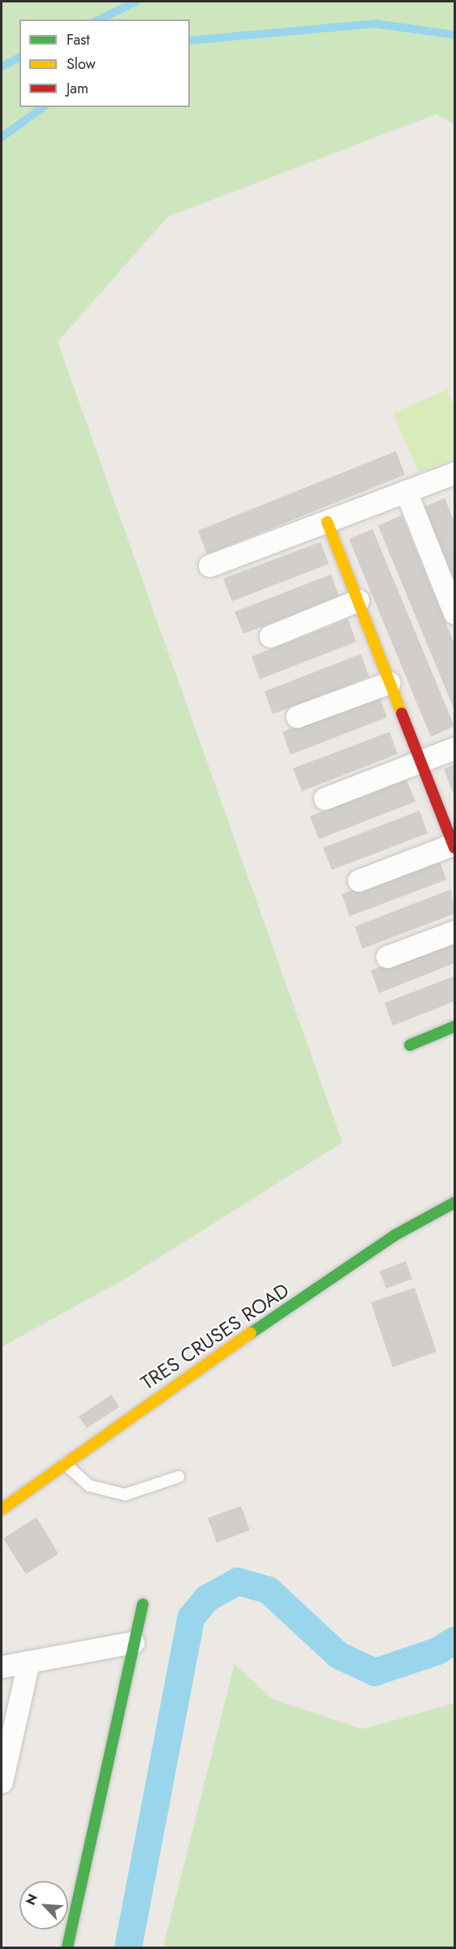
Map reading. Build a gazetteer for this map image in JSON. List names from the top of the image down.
{
  "streets": {
    "street": ["TRES CRUSES ROAD"]
  },
  "legend": ["Fast", "Slow", "Jam"],
  "north": "top left"
}
